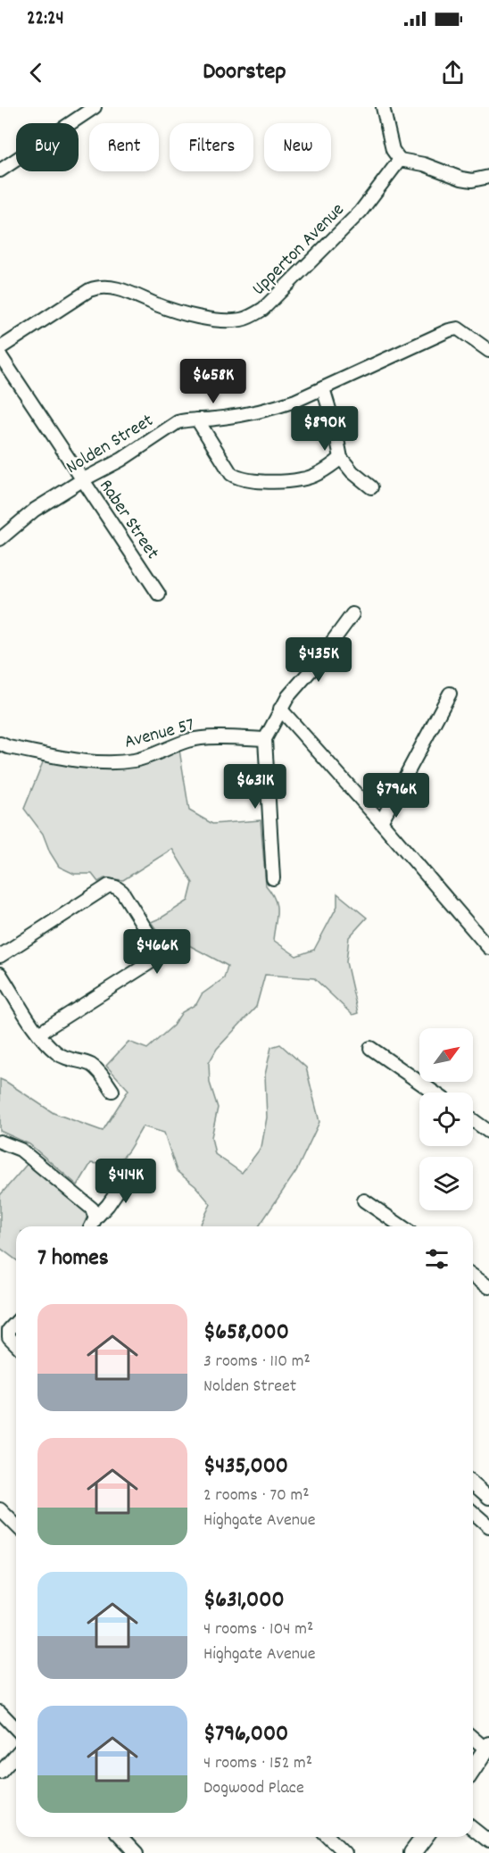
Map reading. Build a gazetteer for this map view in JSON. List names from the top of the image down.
{
  "streets": {
    "street": [
      "Upperton Avenue",
      "Nolden Street",
      "Raber Street",
      "Avenue 57"
    ]
  },
  "crossings": [
    ["Nolden Street", "Raber Street"]
  ],
  "north": "top right",
  "page": {
    "status": "22:24",
    "header": "Doorstep",
    "chip": [
      "Buy",
      "Rent",
      "Filters",
      "New"
    ],
    "price": [
      "$658K",
      "$890K",
      "$435K",
      "$631K",
      "$796K",
      "$466K",
      "$414K"
    ],
    "heading": "7 homes",
    "list": [
      {
        "name": "$658,000",
        "note": "3 rooms · 110 m² · Nolden Street"
      },
      {
        "name": "$435,000",
        "note": "2 rooms · 70 m² · Highgate Avenue"
      },
      {
        "name": "$631,000",
        "note": "4 rooms · 104 m² · Highgate Avenue"
      },
      {
        "name": "$796,000",
        "note": "4 rooms · 152 m² · Dogwood Place"
      }
    ]
  }
}
